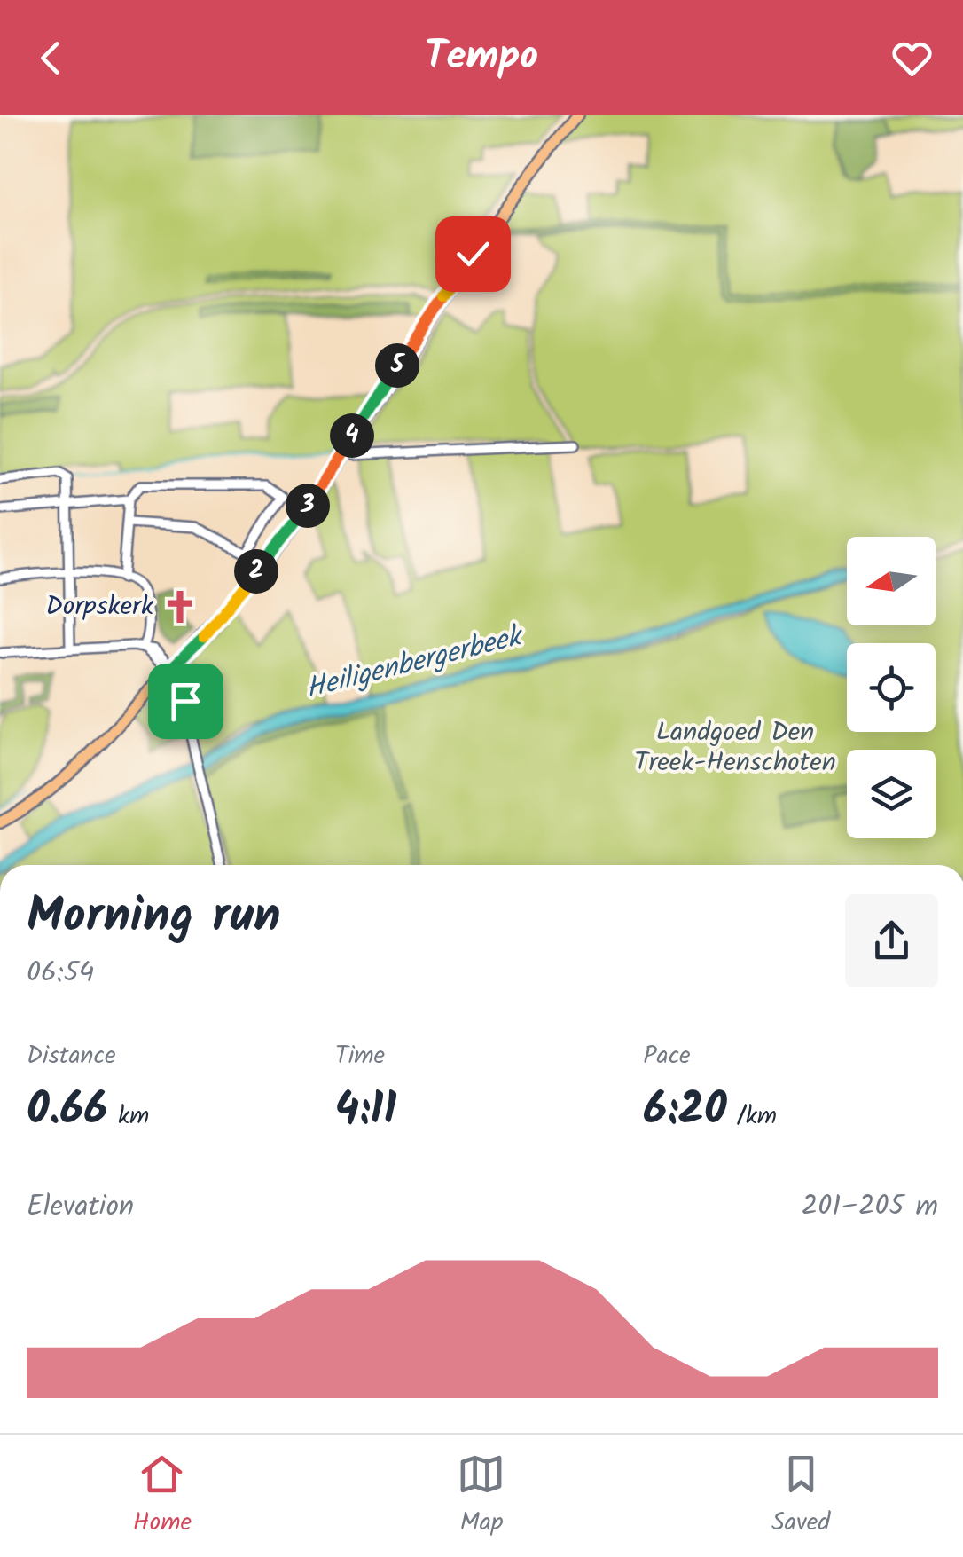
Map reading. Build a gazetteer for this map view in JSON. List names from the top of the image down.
{
  "water": ["Heiligenbergerbeek"],
  "parks": ["Landgoed Den Treek-Henschoten"],
  "places": {
    "church": ["Dorpskerk"]
  },
  "north": "left",
  "page": {
    "header": "Tempo",
    "pins": [
      "5",
      "4",
      "3",
      "2"
    ],
    "heading": ["Morning run", "06:54"],
    "stats": [
      ["Distance", "0.66 km"],
      ["Time", "4:11"],
      ["Pace", "6:20 /km"]
    ],
    "chart": ["Elevation", "201–205 m"],
    "tabs": ["Home", "Map", "Saved"]
  }
}
